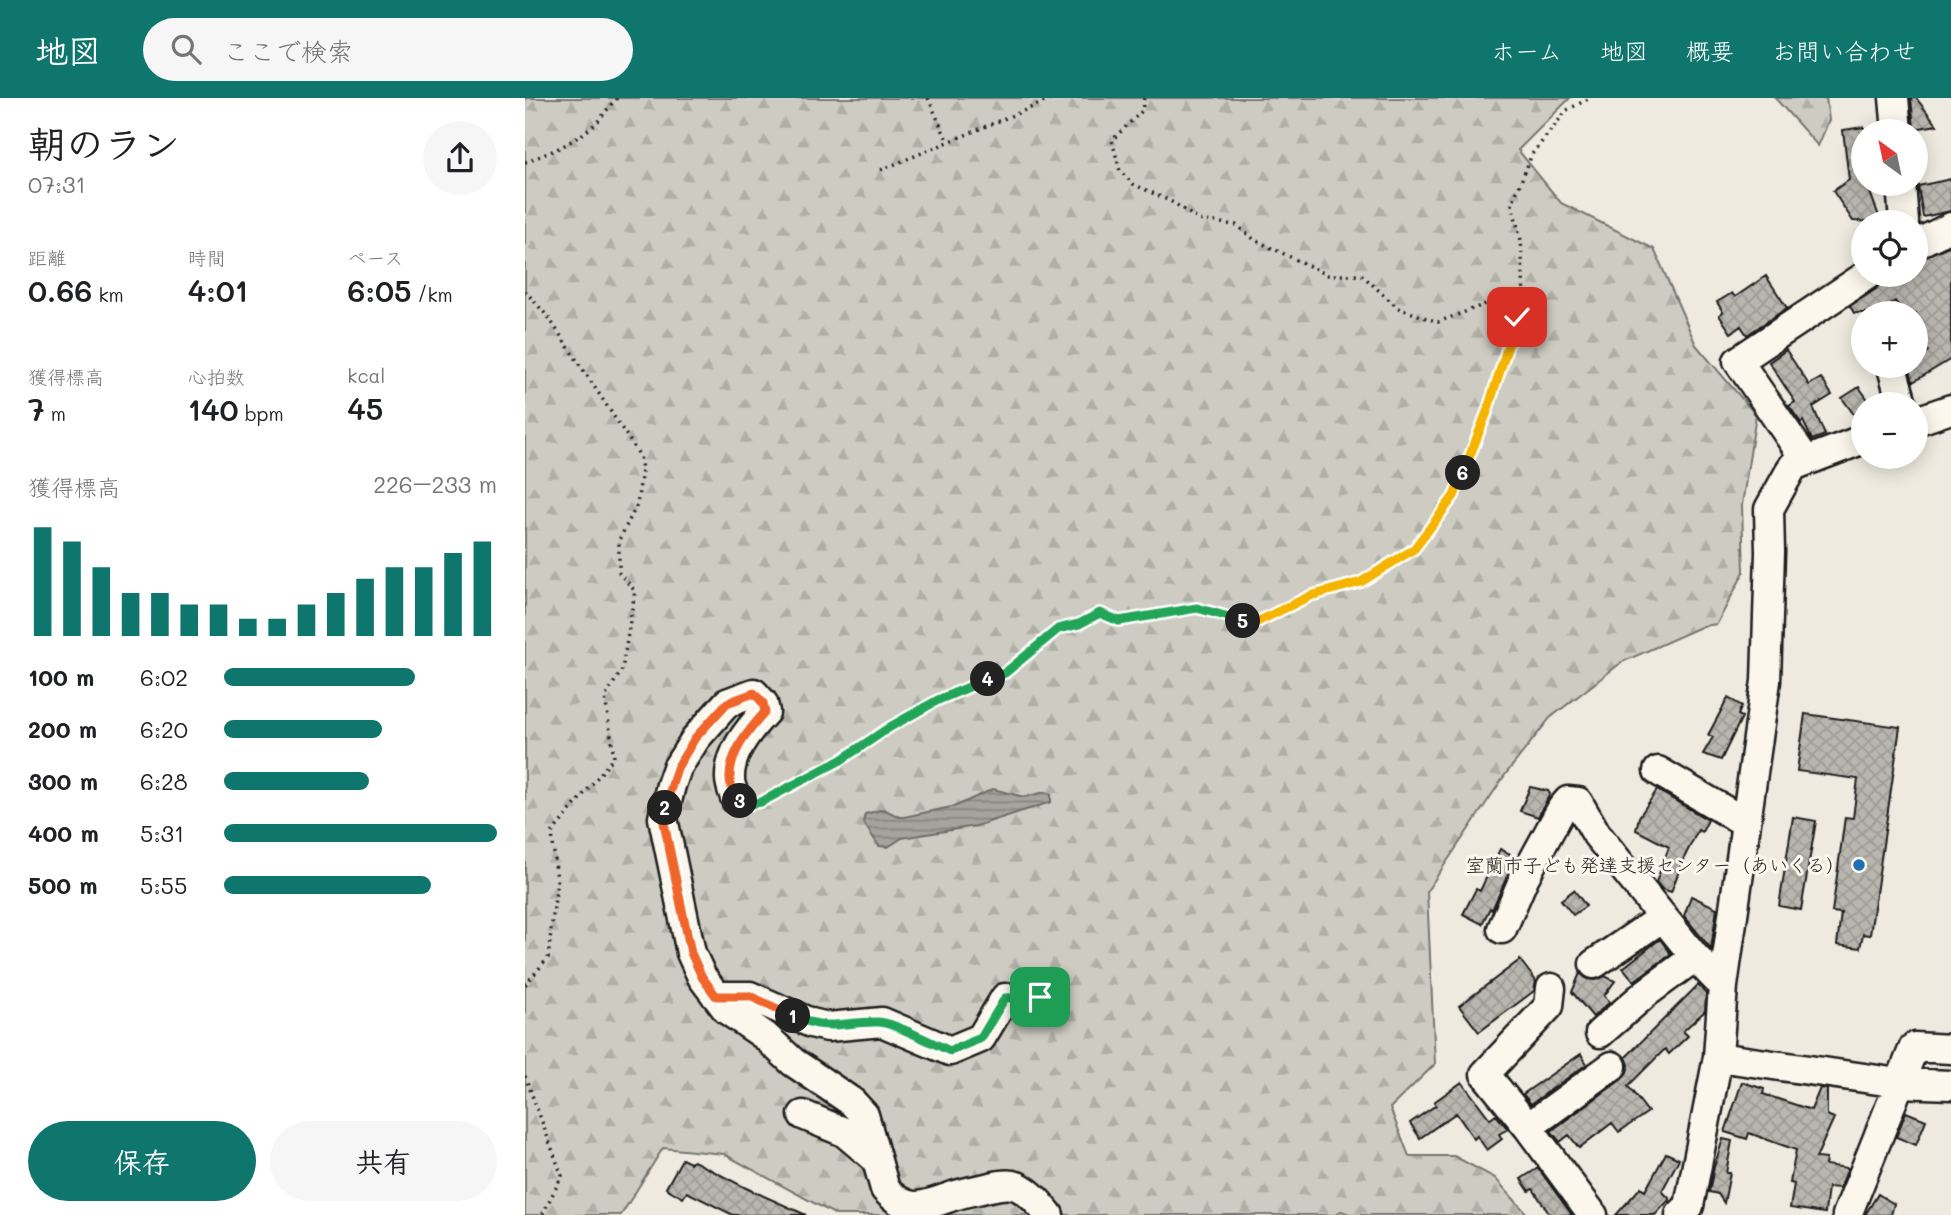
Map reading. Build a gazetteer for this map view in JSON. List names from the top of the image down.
{
  "places": ["室蘭市子ども発達支援センター（あいくる）"],
  "north": "top left",
  "page": {
    "header": "地図",
    "search": "ここで検索",
    "nav": [
      "ホーム",
      "地図",
      "概要",
      "お問い合わせ"
    ],
    "heading": ["朝のラン", "07:31"],
    "map_buttons": ["+", "−"],
    "stats": [
      ["距離", "0.66 km"],
      ["時間", "4:01"],
      ["ペース", "6:05 /km"],
      ["獲得標高", "7 m"],
      ["心拍数", "140 bpm"],
      ["kcal", "45"]
    ],
    "chart": ["獲得標高", "226–233 m"],
    "pins": [
      "6",
      "5",
      "4",
      "3",
      "2",
      "1"
    ],
    "list": [
      {
        "name": "100 m",
        "note": "6:02"
      },
      {
        "name": "200 m",
        "note": "6:20"
      },
      {
        "name": "300 m",
        "note": "6:28"
      },
      {
        "name": "400 m",
        "note": "5:31"
      },
      {
        "name": "500 m",
        "note": "5:55"
      }
    ],
    "buttons": ["保存", "共有"]
  }
}
